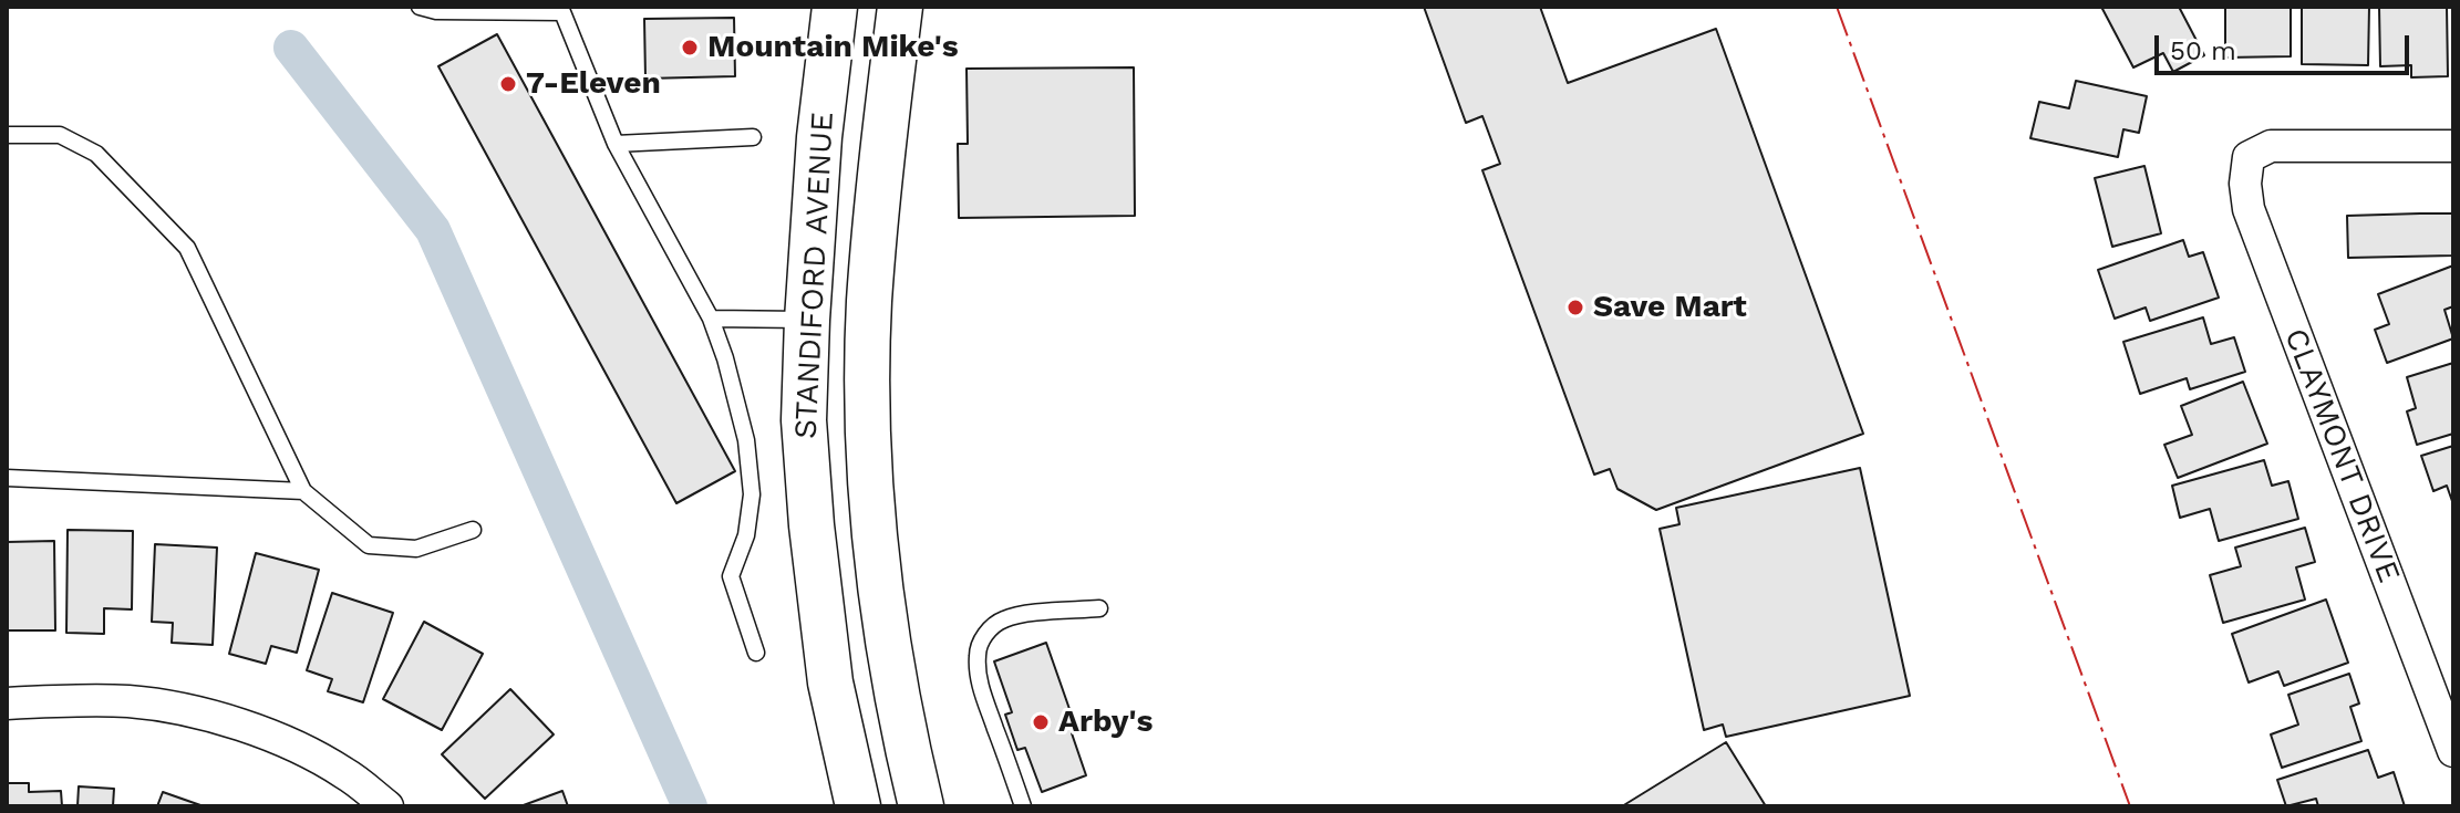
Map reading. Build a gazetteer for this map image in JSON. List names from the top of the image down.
{
  "streets": {
    "main road": ["STANDIFORD AVENUE"],
    "street": ["CLAYMONT DRIVE"]
  },
  "places": [
    "Mountain Mike's",
    "7-Eleven",
    "Save Mart",
    "Arby's"
  ],
  "scale_bar": "50 m"
}
